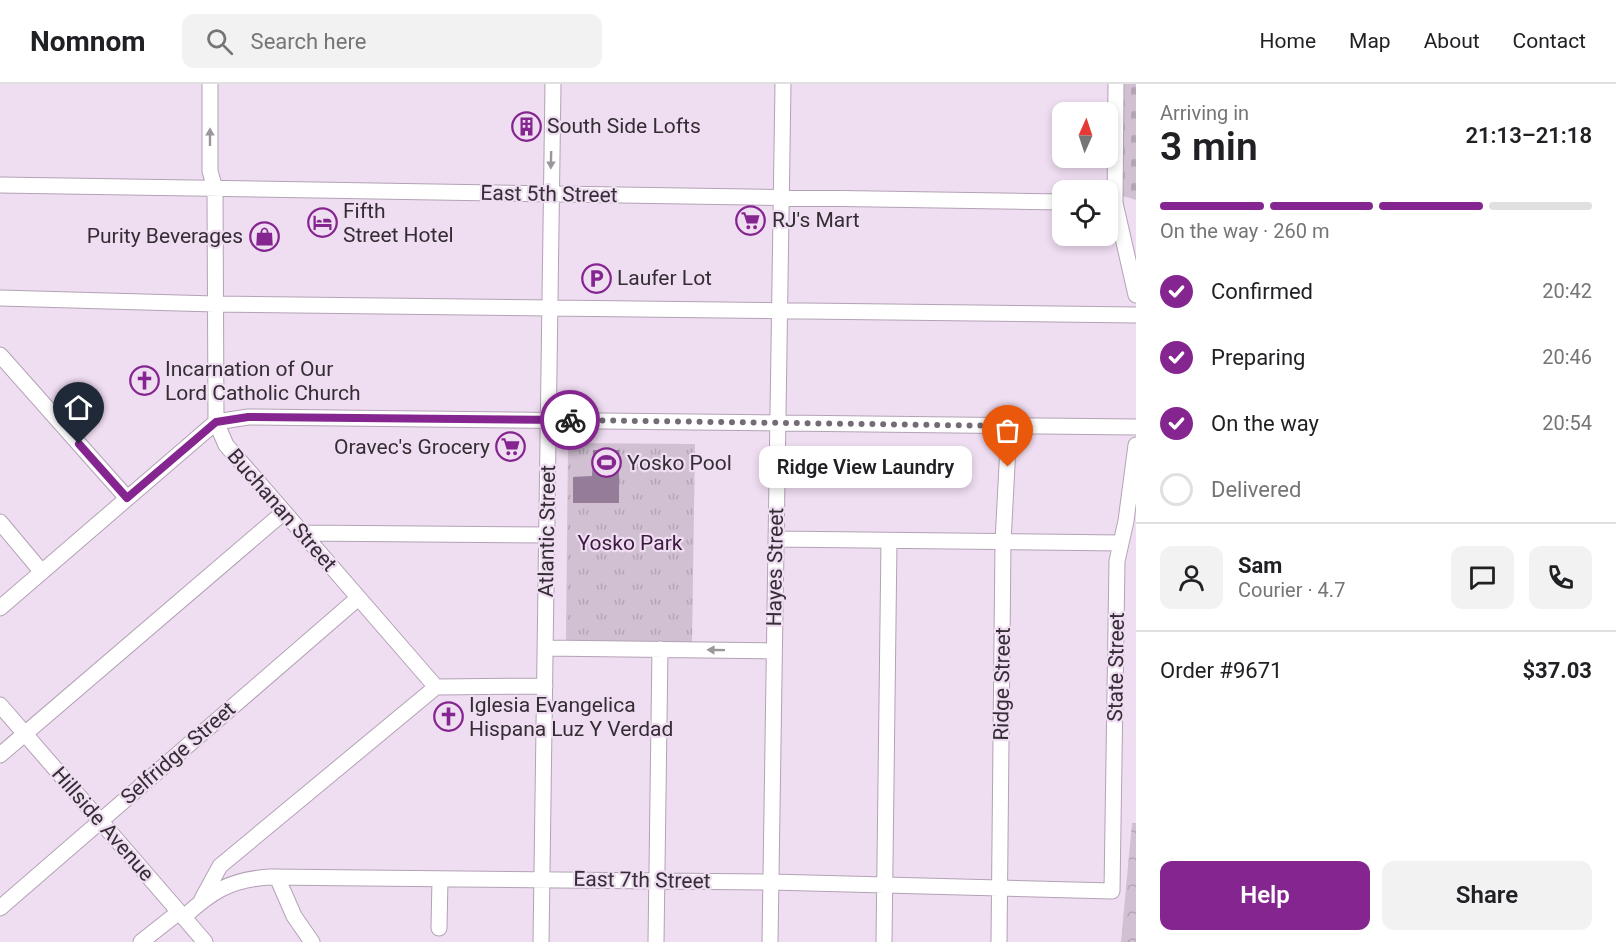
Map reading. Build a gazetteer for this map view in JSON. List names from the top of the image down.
{
  "streets": {
    "street": [
      "East 5th Street",
      "Buchanan Street",
      "Atlantic Street",
      "Hayes Street",
      "State Street",
      "Ridge Street",
      "Selfridge Street",
      "Hillside Avenue",
      "East 7th Street"
    ]
  },
  "crossings": [
    ["East 5th Street", "Buchanan Street"],
    ["East 5th Street", "Atlantic Street"],
    ["East 5th Street", "Hayes Street"],
    ["Buchanan Street", "Selfridge Street"],
    ["Atlantic Street", "East 7th Street"],
    ["Hayes Street", "East 7th Street"],
    ["State Street", "East 7th Street"],
    ["Ridge Street", "East 7th Street"],
    ["Selfridge Street", "Hillside Avenue"],
    ["Hillside Avenue", "East 7th Street"]
  ],
  "parks": ["Yosko Park"],
  "places": {
    "building": ["South Side Lofts"],
    "supermarket": ["RJ's Mart", "Oravec's Grocery"],
    "hotel": ["Fifth Street Hotel"],
    "shop": ["Purity Beverages"],
    "parking": ["Laufer Lot"],
    "church": ["Incarnation of Our Lord Catholic Church", "Iglesia Evangelica Hispana Luz Y Verdad"],
    "sports": ["Yosko Pool"],
    "other": ["Ridge View Laundry"]
  },
  "north": "top",
  "page": {
    "header": "Nomnom",
    "search": "Search here",
    "nav": [
      "Home",
      "Map",
      "About",
      "Contact"
    ],
    "heading": ["3 min", "Arriving in", "21:13–21:18"],
    "panel": [
      "Sam",
      "Courier · 4.7",
      "Order #9671",
      "$37.03"
    ],
    "bar": "On the way · 260 m",
    "list": [
      ["Confirmed", "20:42"],
      ["Preparing", "20:46"],
      ["On the way", "20:54"],
      "Delivered"
    ],
    "bubble": "Ridge View Laundry",
    "buttons": ["Help", "Share"]
  }
}
